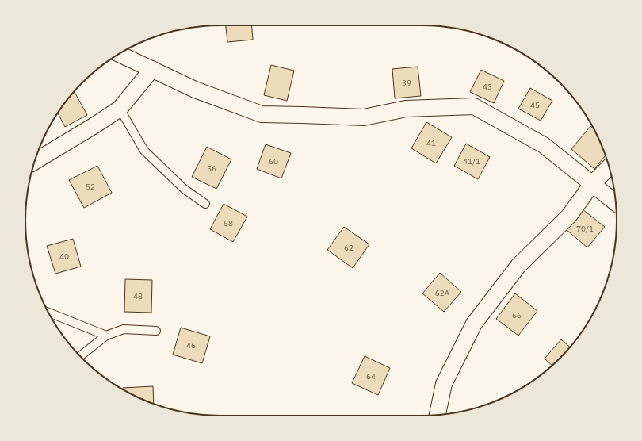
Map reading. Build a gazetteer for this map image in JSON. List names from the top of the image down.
{
  "house_numbers": [
    "39",
    "43",
    "45",
    "41",
    "60",
    "41/1",
    "56",
    "52",
    "58",
    "70/1",
    "62",
    "40",
    "62А",
    "48",
    "66",
    "46",
    "64"
  ]
}
